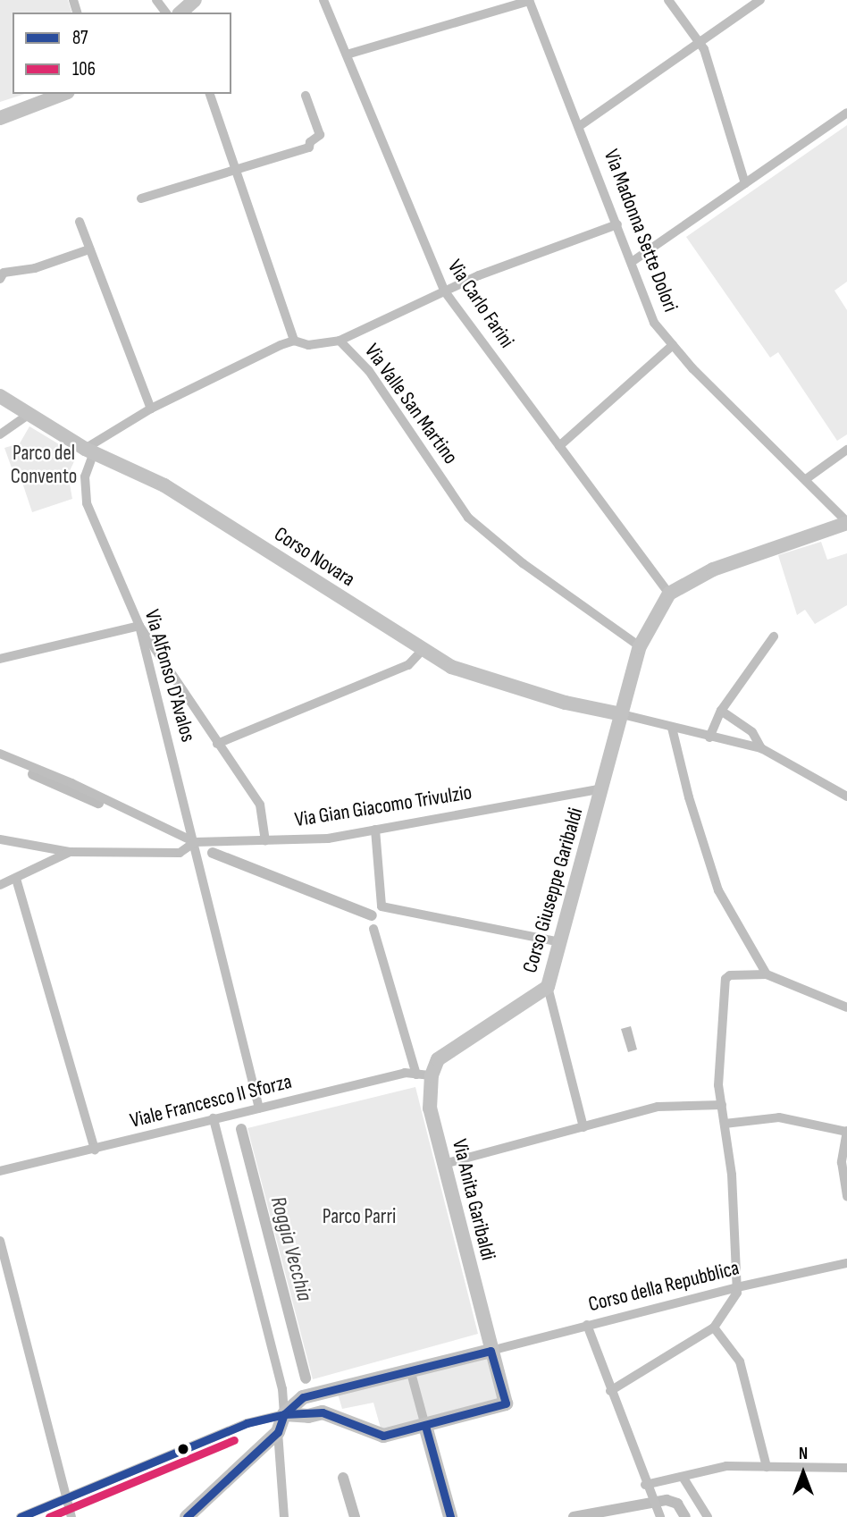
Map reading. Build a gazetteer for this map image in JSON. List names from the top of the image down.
{
  "streets": {
    "street": [
      "Via Madonna Sette Dolori",
      "Via Carlo Farini",
      "Via Valle San Martino",
      "Corso Novara",
      "Via Alfonso D'Avalos",
      "Via Gian Giacomo Trivulzio",
      "Corso Giuseppe Garibaldi",
      "Viale Francesco II Sforza",
      "Via Anita Garibaldi",
      "Corso della Repubblica"
    ]
  },
  "crossings": [
    ["Via Carlo Farini", "Corso Giuseppe Garibaldi"],
    ["Via Valle San Martino", "Corso Novara"],
    ["Via Valle San Martino", "Via Alfonso D'Avalos"],
    ["Via Valle San Martino", "Corso Giuseppe Garibaldi"],
    ["Corso Novara", "Via Alfonso D'Avalos"],
    ["Corso Novara", "Corso Giuseppe Garibaldi"],
    ["Via Alfonso D'Avalos", "Via Gian Giacomo Trivulzio"],
    ["Via Alfonso D'Avalos", "Viale Francesco II Sforza"],
    ["Via Gian Giacomo Trivulzio", "Corso Giuseppe Garibaldi"],
    ["Corso Giuseppe Garibaldi", "Via Anita Garibaldi"],
    ["Viale Francesco II Sforza", "Via Anita Garibaldi"],
    ["Via Anita Garibaldi", "Corso della Repubblica"]
  ],
  "water": ["Roggia Vecchia"],
  "parks": ["Parco del Convento", "Parco Parri"],
  "lines": ["transit line 87", "transit line 106"],
  "legend": ["87", "106"],
  "north": "top"
}
